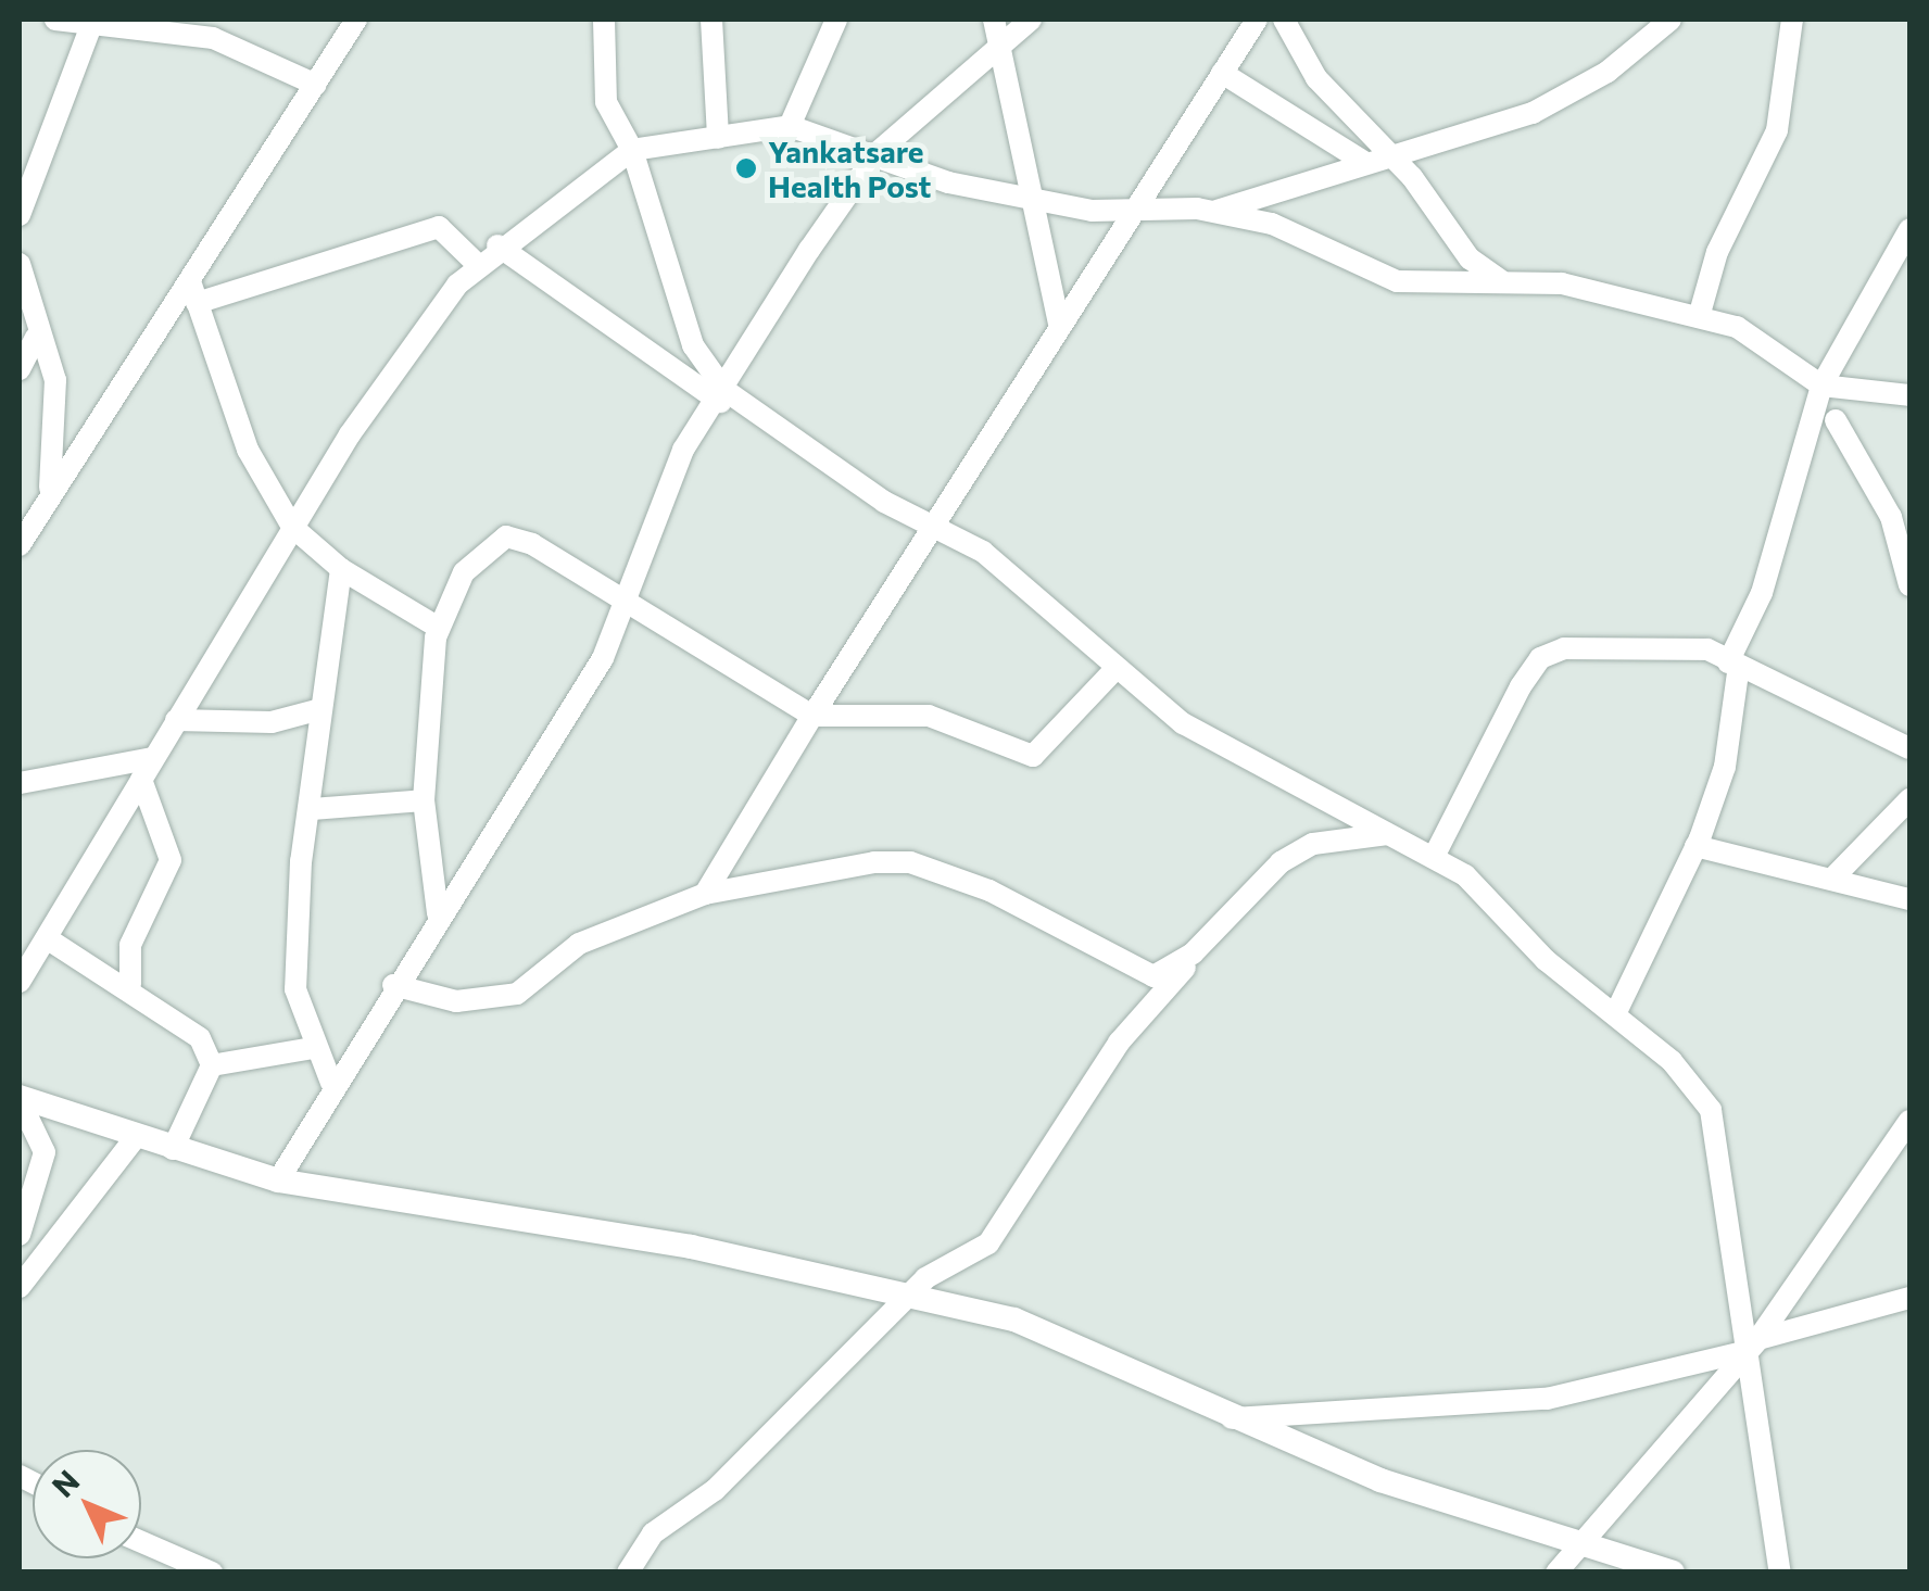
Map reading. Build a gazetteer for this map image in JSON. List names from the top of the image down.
{
  "places": ["Yankatsare Health Post"],
  "north": "top left"
}
